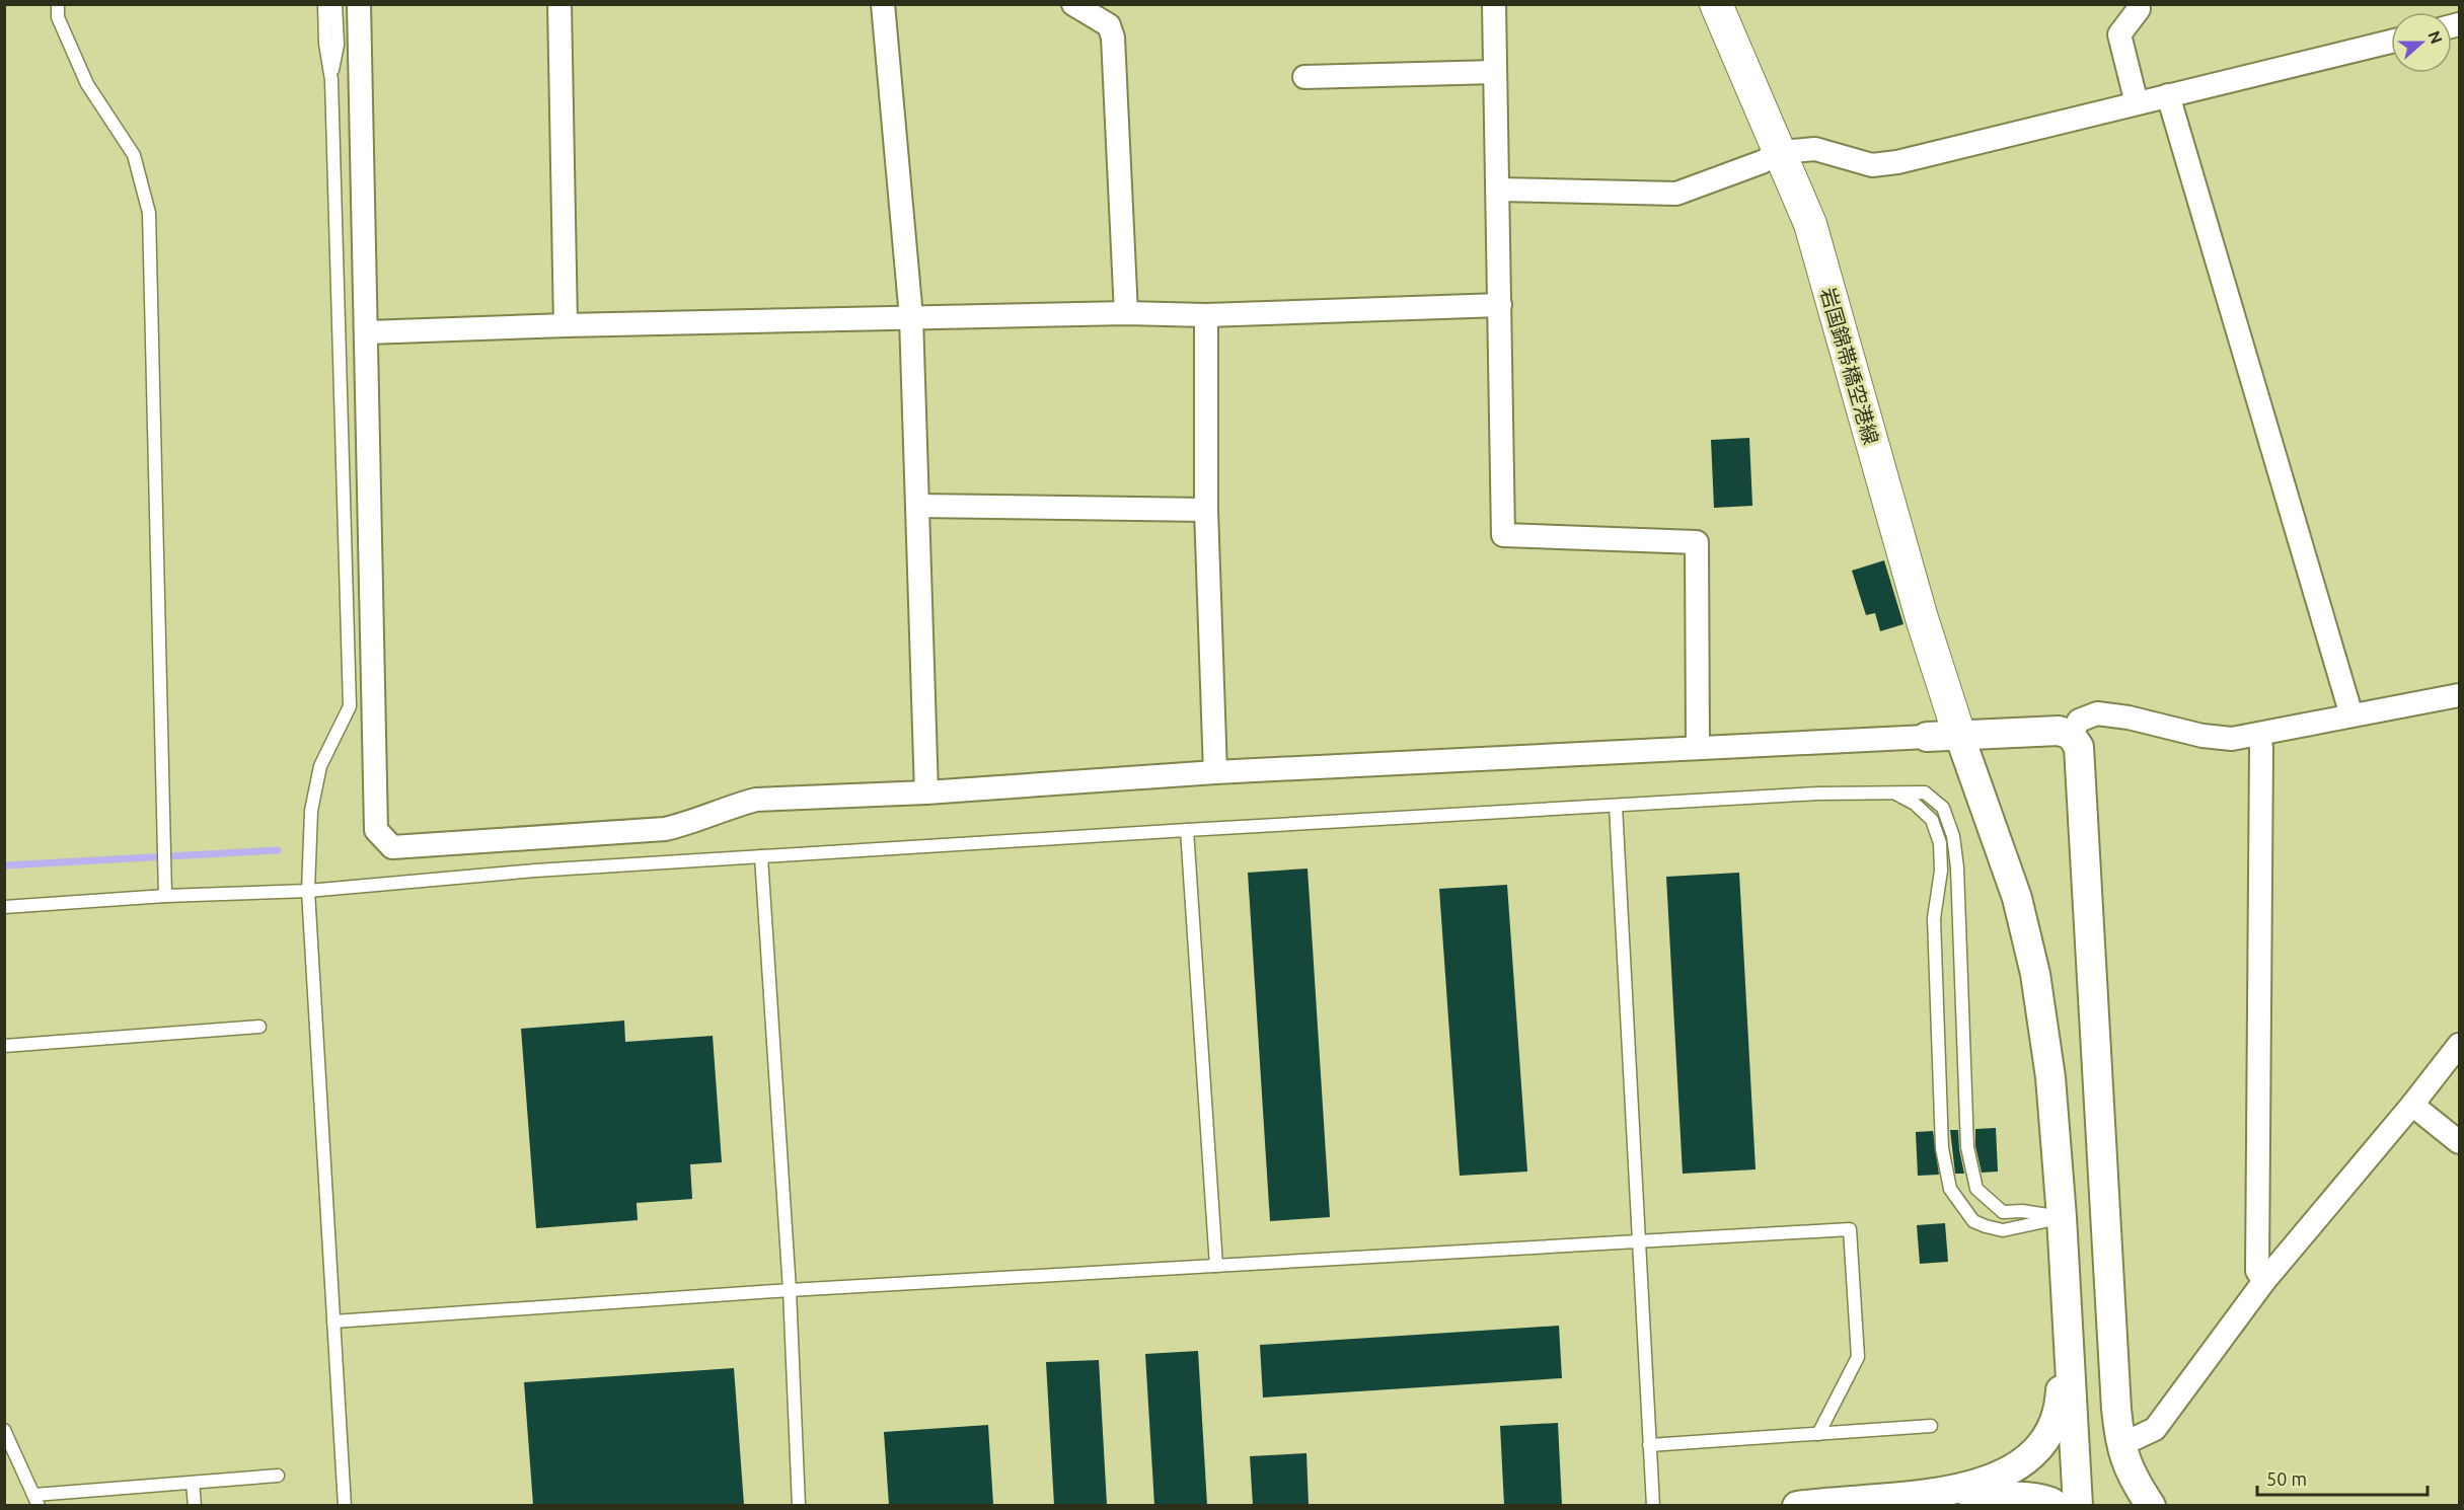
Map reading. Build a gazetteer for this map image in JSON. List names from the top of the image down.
{
  "streets": {
    "main road": ["岩国錦帯橋空港線"]
  },
  "scale_bar": "50 m",
  "north": "right"
}
